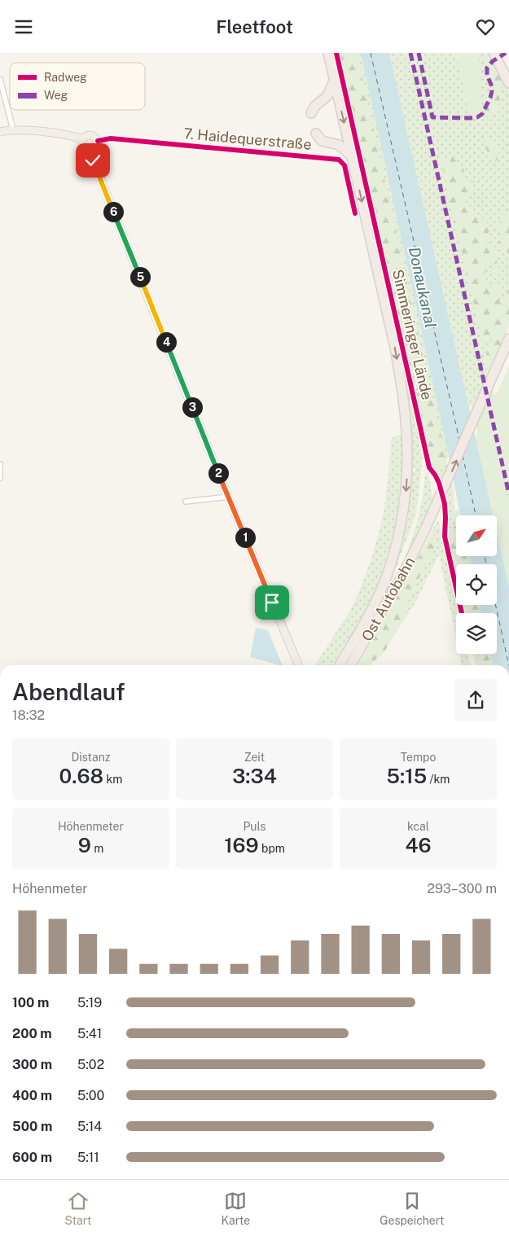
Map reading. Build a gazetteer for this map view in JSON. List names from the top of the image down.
{
  "streets": {
    "highway": ["Ost Autobahn"],
    "main road": ["7. Haidequerstraße"],
    "cycle path": ["Simmeringer Lände"]
  },
  "water": ["Donaukanal"],
  "legend": ["Radweg", "Weg"],
  "north": "top right",
  "page": {
    "header": "Fleetfoot",
    "pins": [
      "6",
      "5",
      "4",
      "3",
      "2",
      "1"
    ],
    "heading": ["Abendlauf", "18:32"],
    "stats": [
      ["Distanz", "0.68 km"],
      ["Zeit", "3:34"],
      ["Tempo", "5:15 /km"],
      ["Höhenmeter", "9 m"],
      ["Puls", "169 bpm"],
      ["kcal", "46"]
    ],
    "chart": ["Höhenmeter", "293–300 m"],
    "list": [
      {
        "name": "100 m",
        "note": "5:19"
      },
      {
        "name": "200 m",
        "note": "5:41"
      },
      {
        "name": "300 m",
        "note": "5:02"
      },
      {
        "name": "400 m",
        "note": "5:00"
      },
      {
        "name": "500 m",
        "note": "5:14"
      },
      {
        "name": "600 m",
        "note": "5:11"
      }
    ],
    "tabs": ["Start", "Karte", "Gespeichert"]
  }
}
